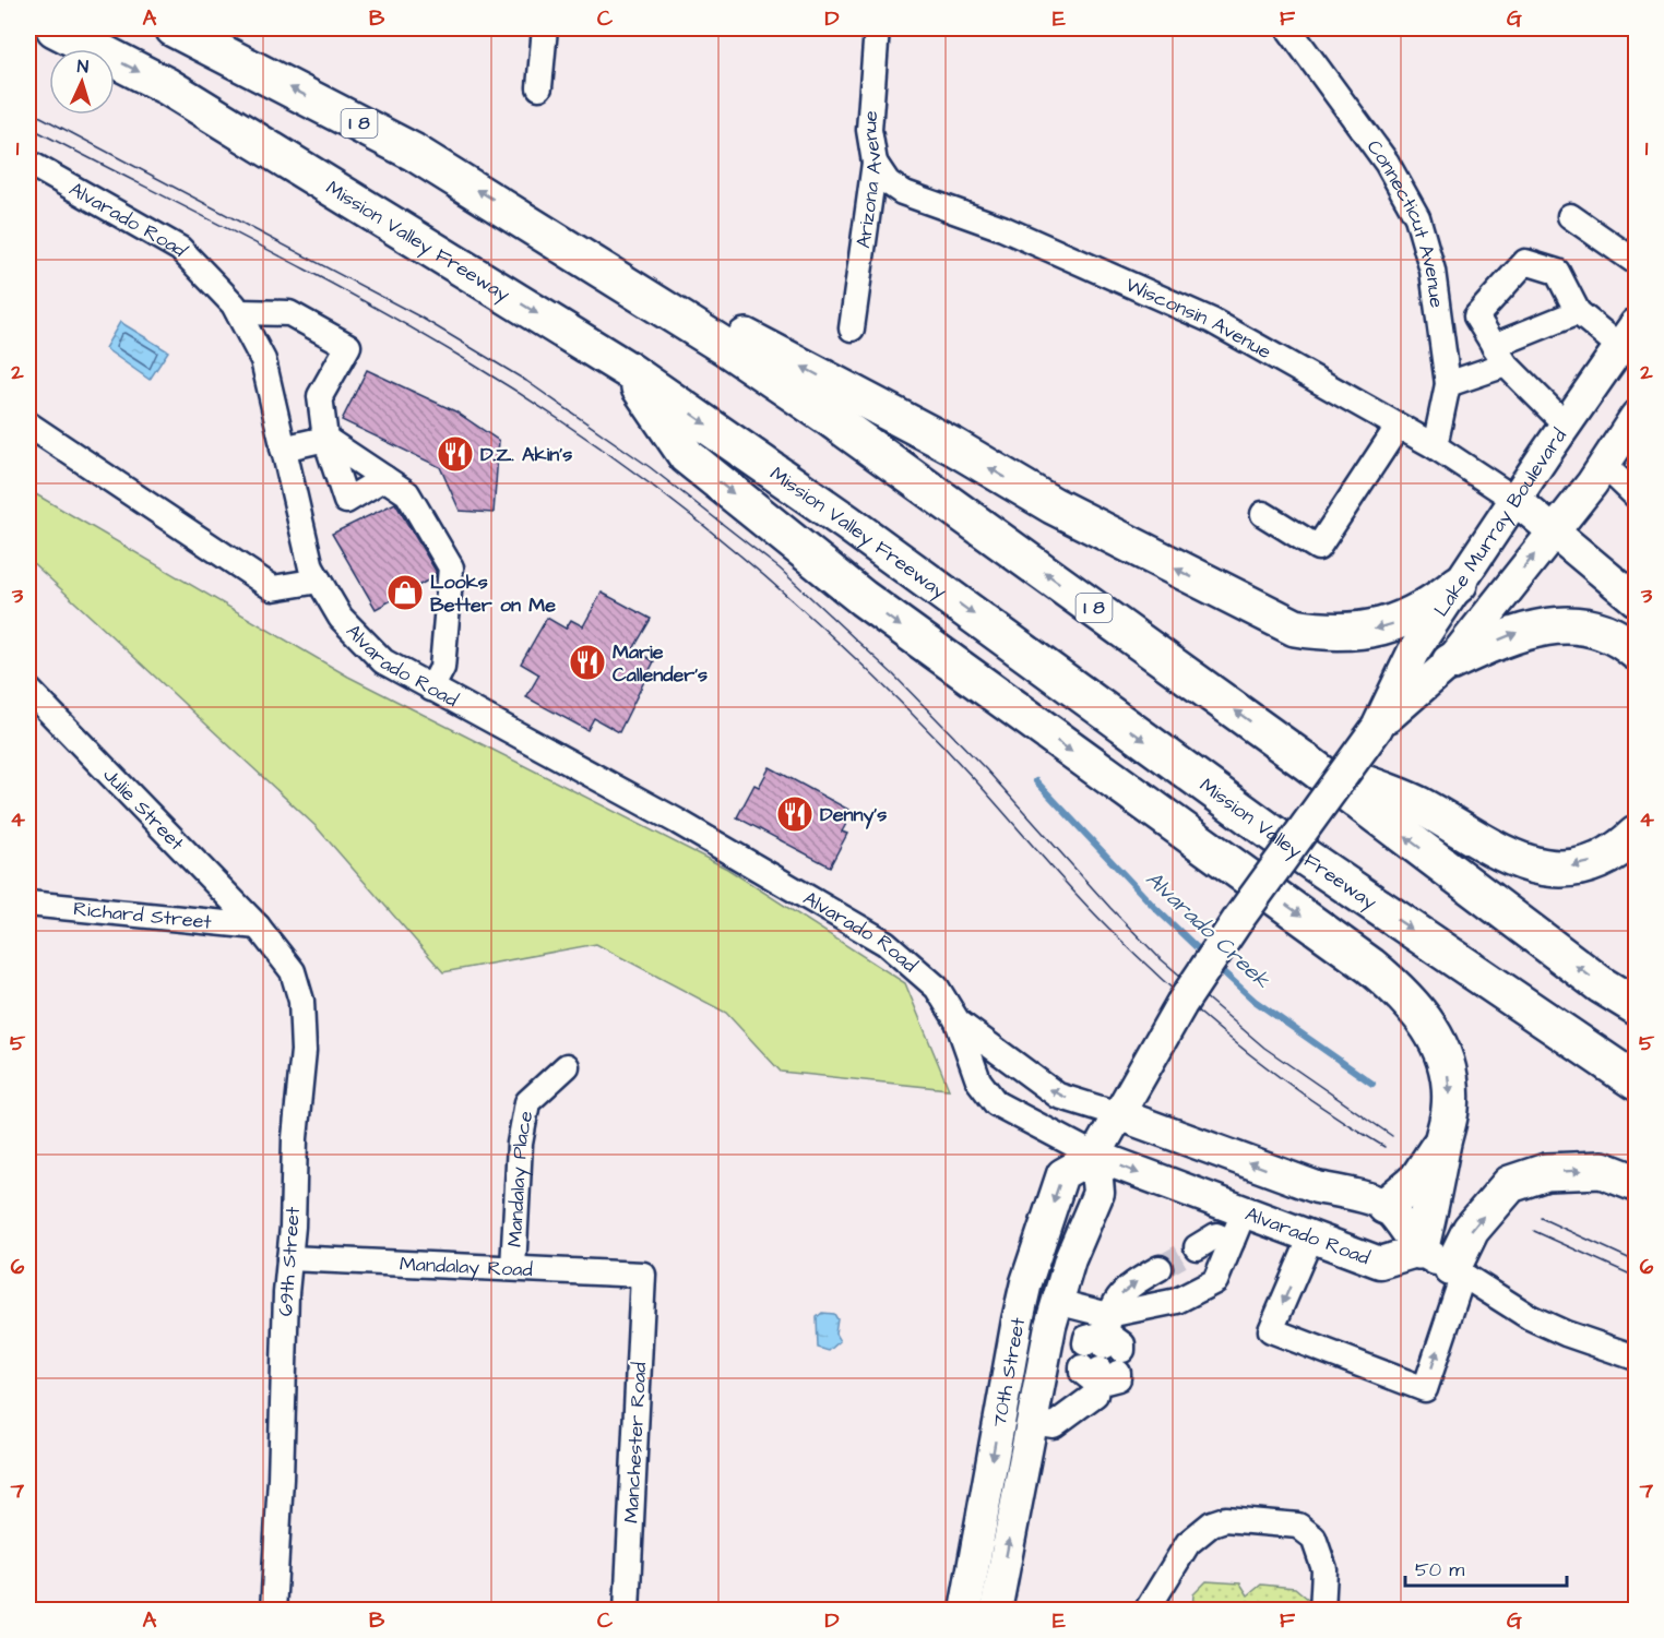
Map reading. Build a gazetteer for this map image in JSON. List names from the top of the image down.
{
  "streets": {
    "highway": ["I 8", "Mission Valley Freeway"],
    "main road": ["Alvarado Road", "Lake Murray Boulevard", "70th Street"],
    "street": [
      "Arizona Avenue",
      "Connecticut Avenue",
      "Wisconsin Avenue",
      "Julie Street",
      "Richard Street",
      "Mandalay Place",
      "69th Street",
      "Mandalay Road",
      "Manchester Road"
    ]
  },
  "crossings": [
    ["Arizona Avenue", "Wisconsin Avenue"],
    ["Alvarado Road", "Lake Murray Boulevard"],
    ["Alvarado Road", "70th Street"],
    ["Connecticut Avenue", "Wisconsin Avenue"],
    ["Wisconsin Avenue", "Lake Murray Boulevard"],
    ["Julie Street", "Richard Street"],
    ["Julie Street", "69th Street"],
    ["Richard Street", "69th Street"],
    ["Mandalay Place", "Mandalay Road"],
    ["69th Street", "Mandalay Road"],
    ["Mandalay Road", "Manchester Road"]
  ],
  "water": ["Alvarado Creek"],
  "places": {
    "restaurant": ["D.Z. Akin's", "Marie Callender's", "Denny's"],
    "shop": ["Looks Better on Me"]
  },
  "scale_bar": "50 m",
  "north": "top",
  "grid": {
    "columns": [
      "A",
      "B",
      "C",
      "D",
      "E",
      "F",
      "G"
    ],
    "rows": [
      "1",
      "2",
      "3",
      "4",
      "5",
      "6",
      "7"
    ]
  }
}
